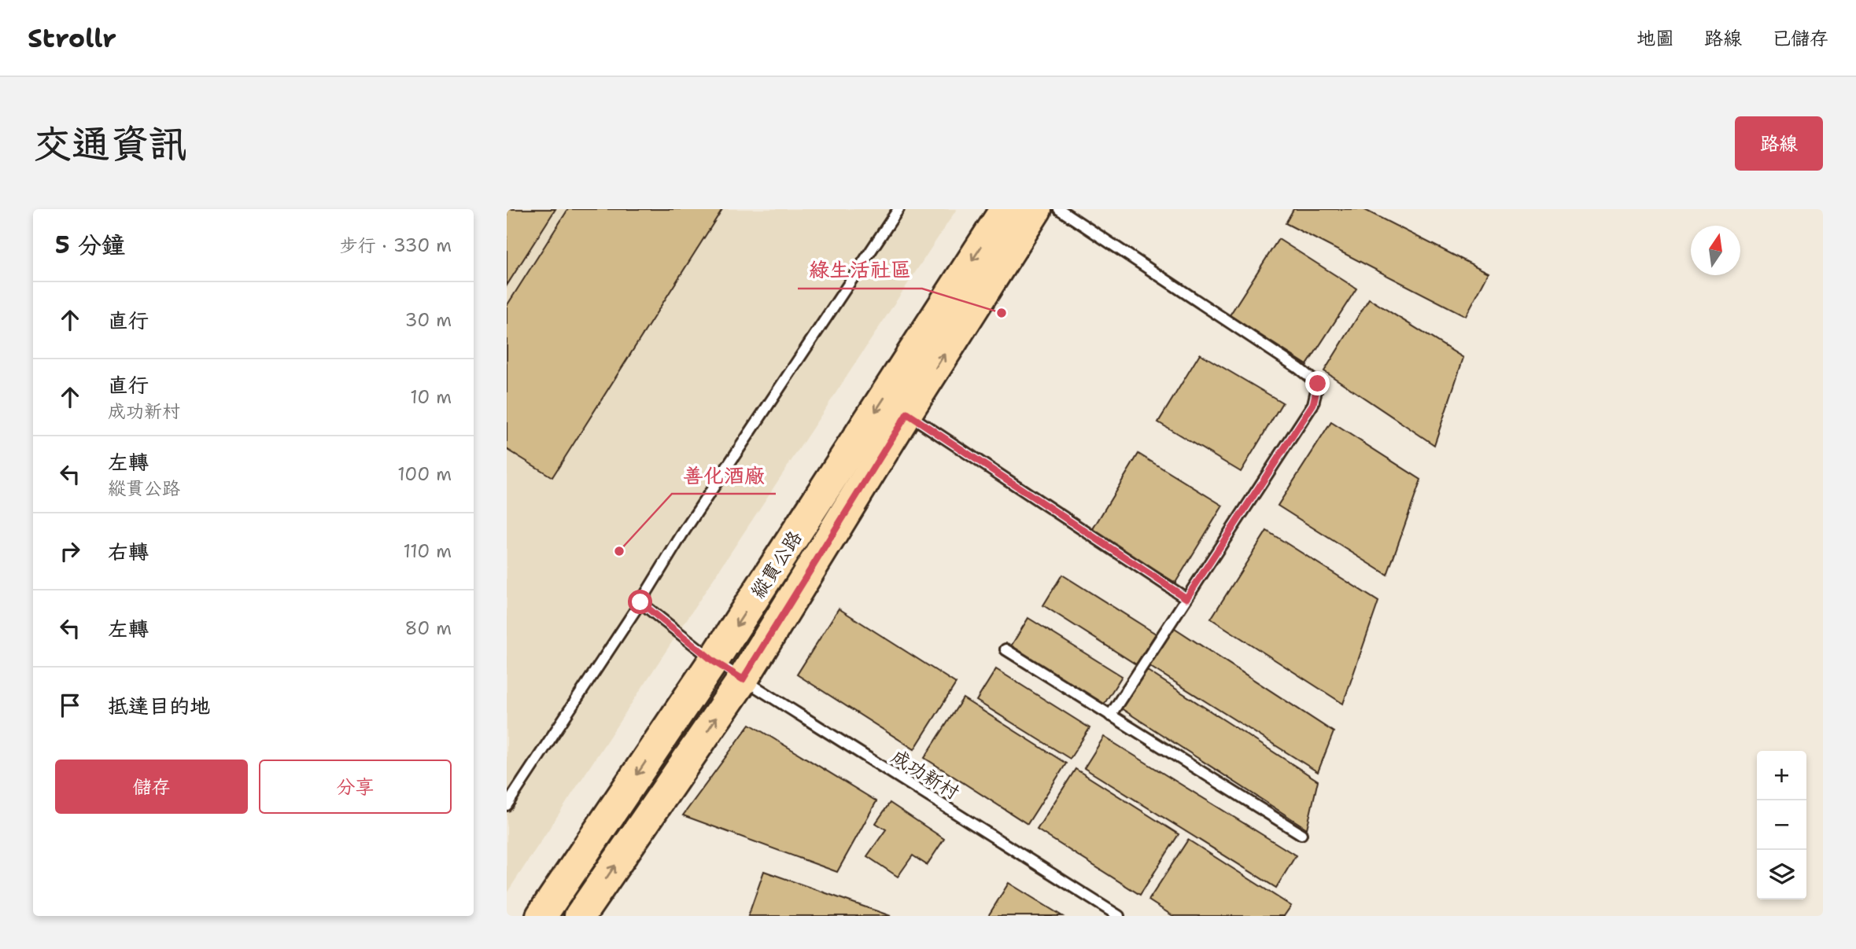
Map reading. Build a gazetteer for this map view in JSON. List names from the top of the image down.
{
  "streets": {
    "main road": ["縱貫公路"],
    "lane": ["成功新村"]
  },
  "crossings": [
    ["縱貫公路", "成功新村"]
  ],
  "places": ["綠生活社區", "善化酒廠"],
  "north": "top",
  "page": {
    "header": "Strollr",
    "nav": ["地圖", "路線", "已儲存"],
    "buttons": [
      "路線",
      ["儲存", "分享"]
    ],
    "title": "交通資訊",
    "heading": ["5 分鐘", "步行 · 330 m"],
    "list": [
      ["直行", "30 m"],
      ["直行", "成功新村", "10 m"],
      ["左轉", "縱貫公路", "100 m"],
      ["右轉", "110 m"],
      ["左轉", "80 m"],
      "抵達目的地"
    ],
    "map_buttons": ["+", "−"]
  }
}
